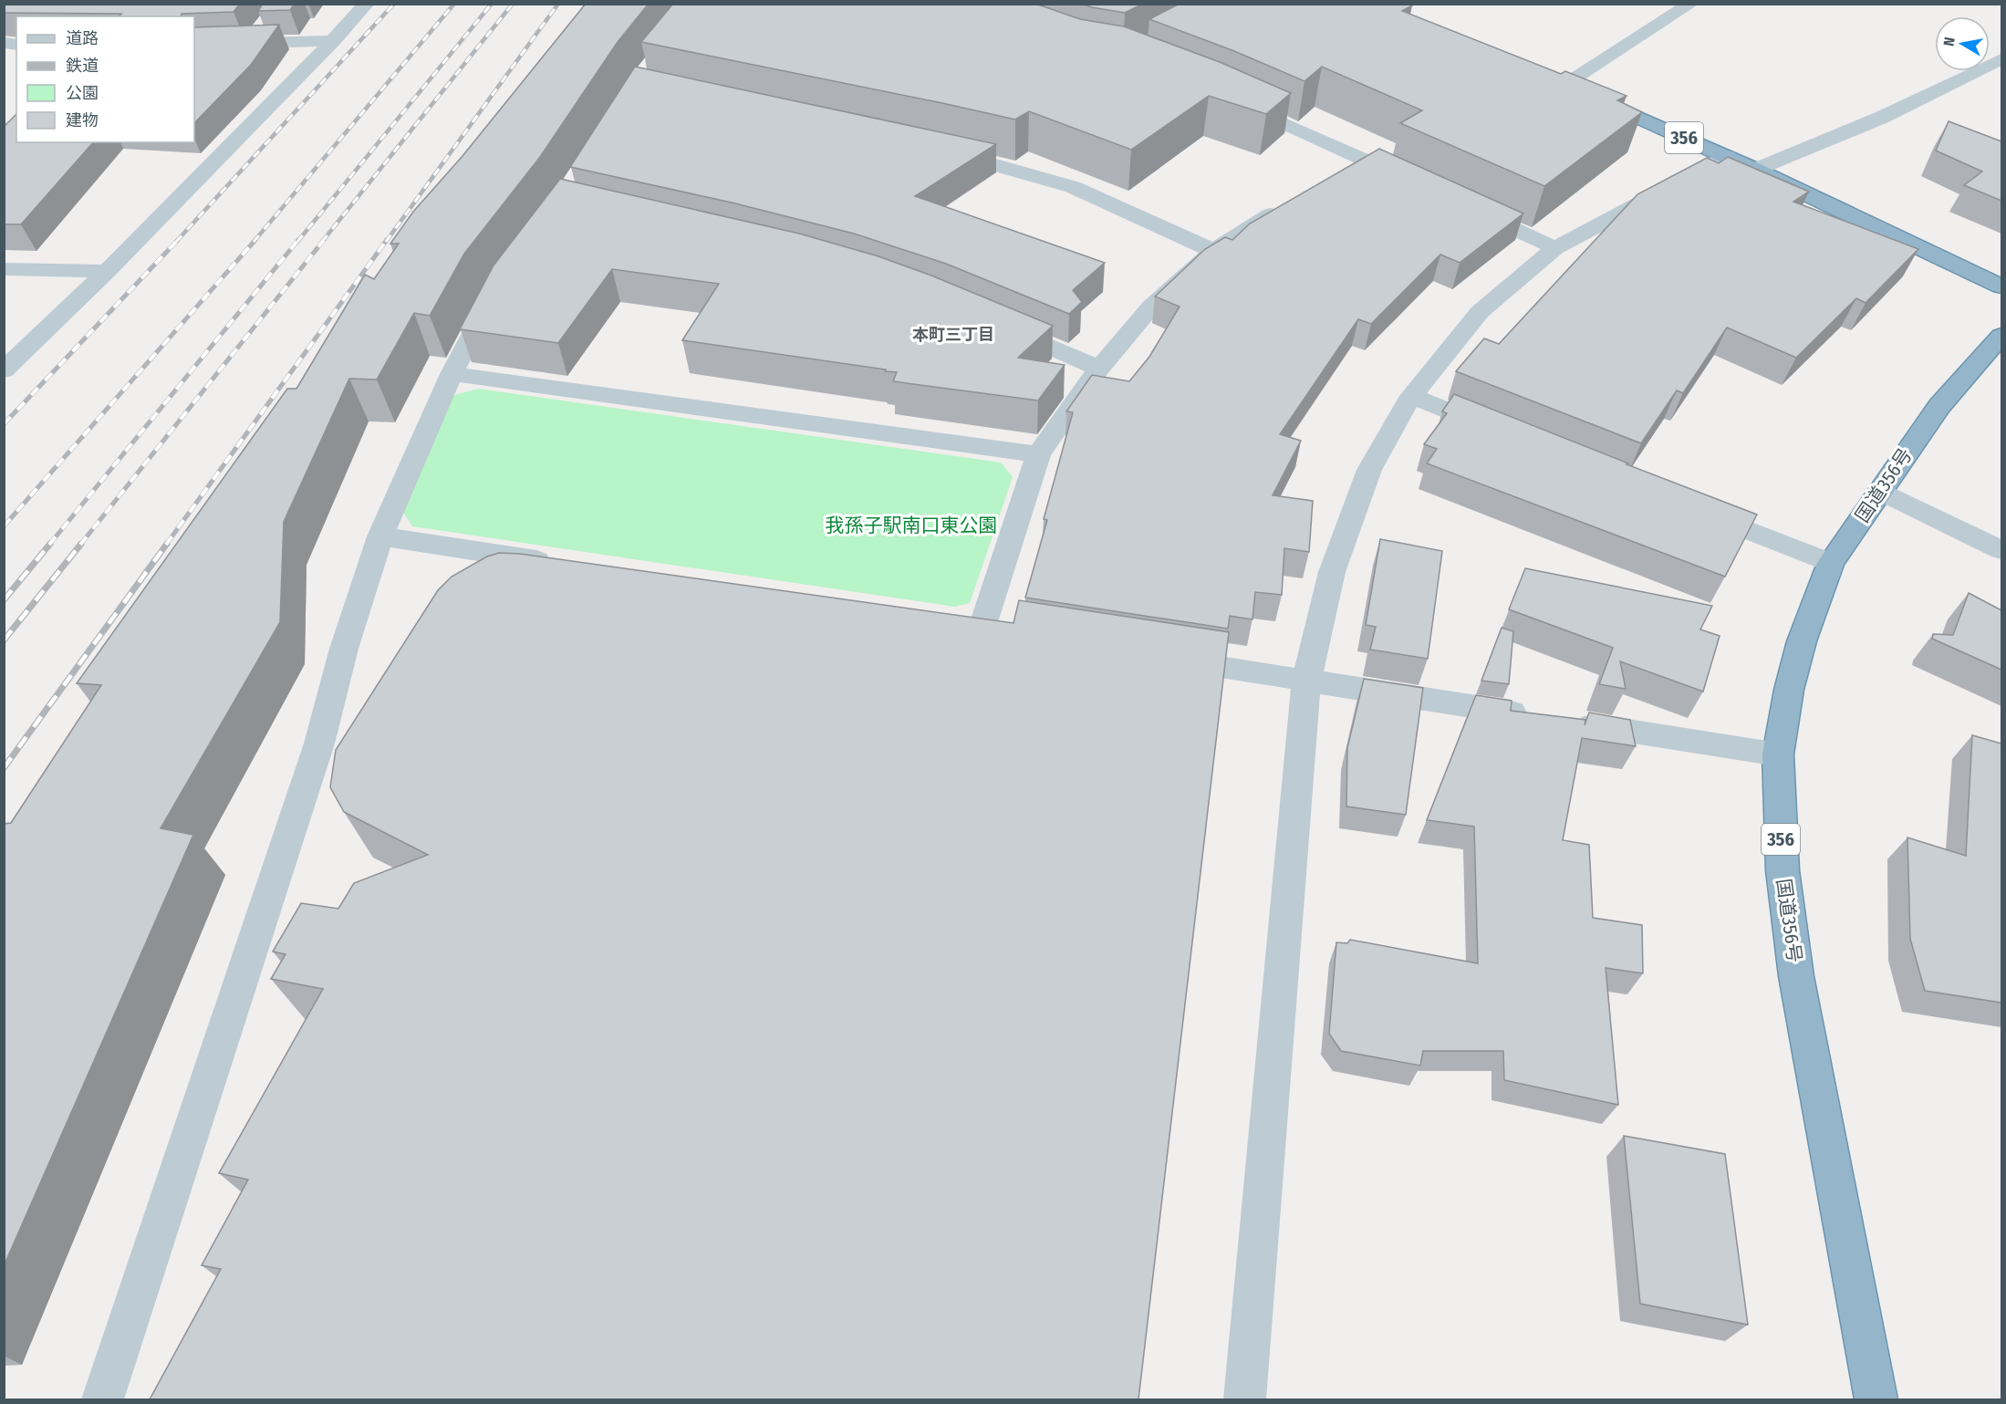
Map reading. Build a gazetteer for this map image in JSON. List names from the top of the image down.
{
  "streets": {
    "highway": ["356", "国道356号"]
  },
  "districts": ["本町三丁目"],
  "parks": ["我孫子駅南口東公園"],
  "legend": [
    "道路",
    "鉄道",
    "公園",
    "建物"
  ],
  "north": "left"
}
